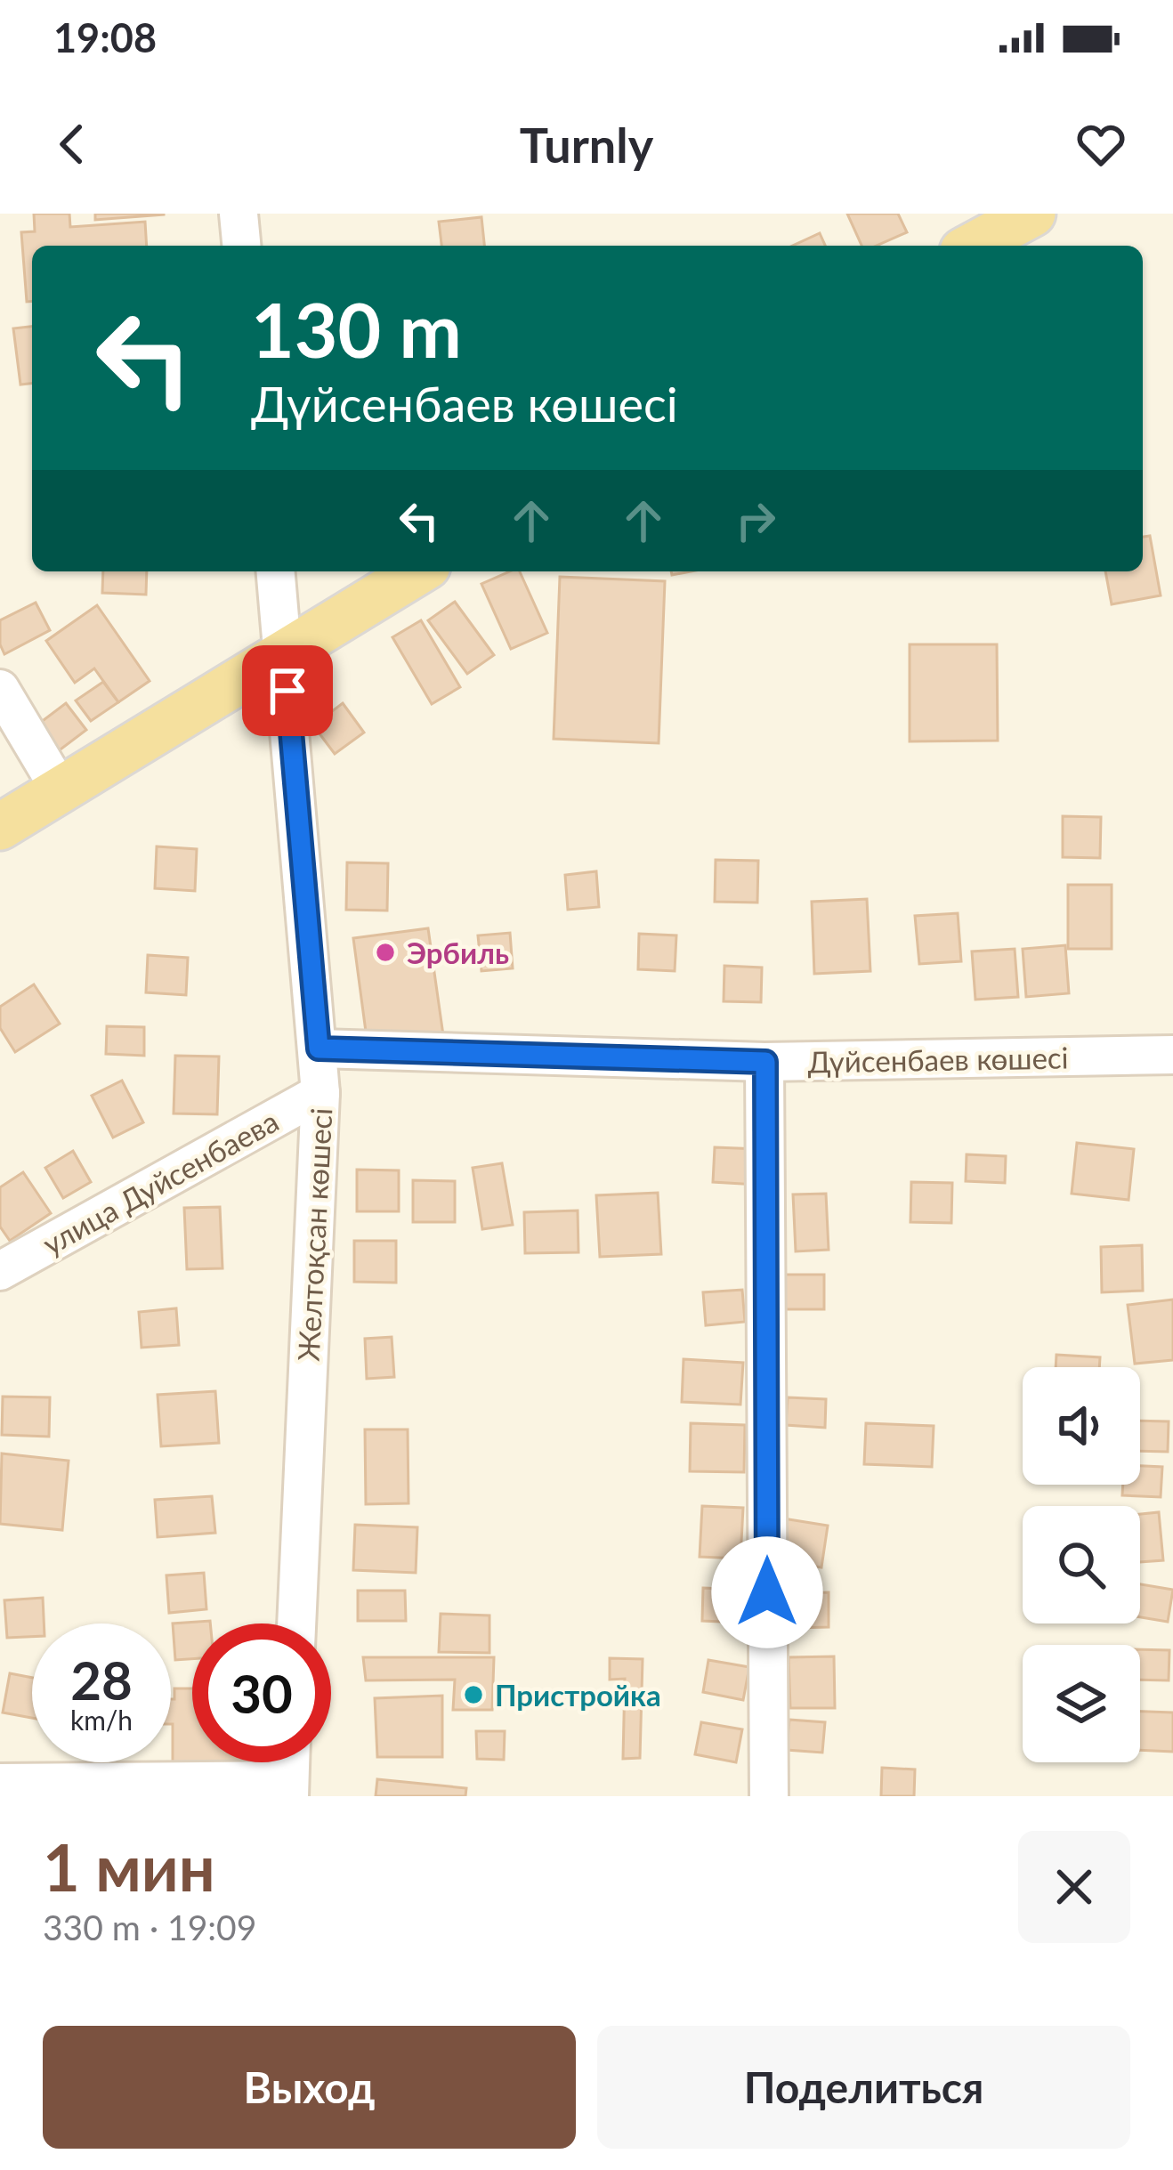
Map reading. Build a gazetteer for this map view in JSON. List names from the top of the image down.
{
  "streets": {
    "street": ["Дүйсенбаев көшесі", "улица Дуйсенбаева", "Желтоқсан көшесі"]
  },
  "crossings": [
    ["Дүйсенбаев көшесі", "Желтоқсан көшесі"],
    ["улица Дуйсенбаева", "Желтоқсан көшесі"]
  ],
  "places": ["Эрбиль", "Пристройка"],
  "page": {
    "status": "19:08",
    "header": "Turnly",
    "turn": ["130 m", "Дүйсенбаев көшесі"],
    "speed": "28 km/h",
    "limit": "30",
    "heading": ["1 мин", "330 m · 19:09"],
    "buttons": ["Выход", "Поделиться"]
  }
}
